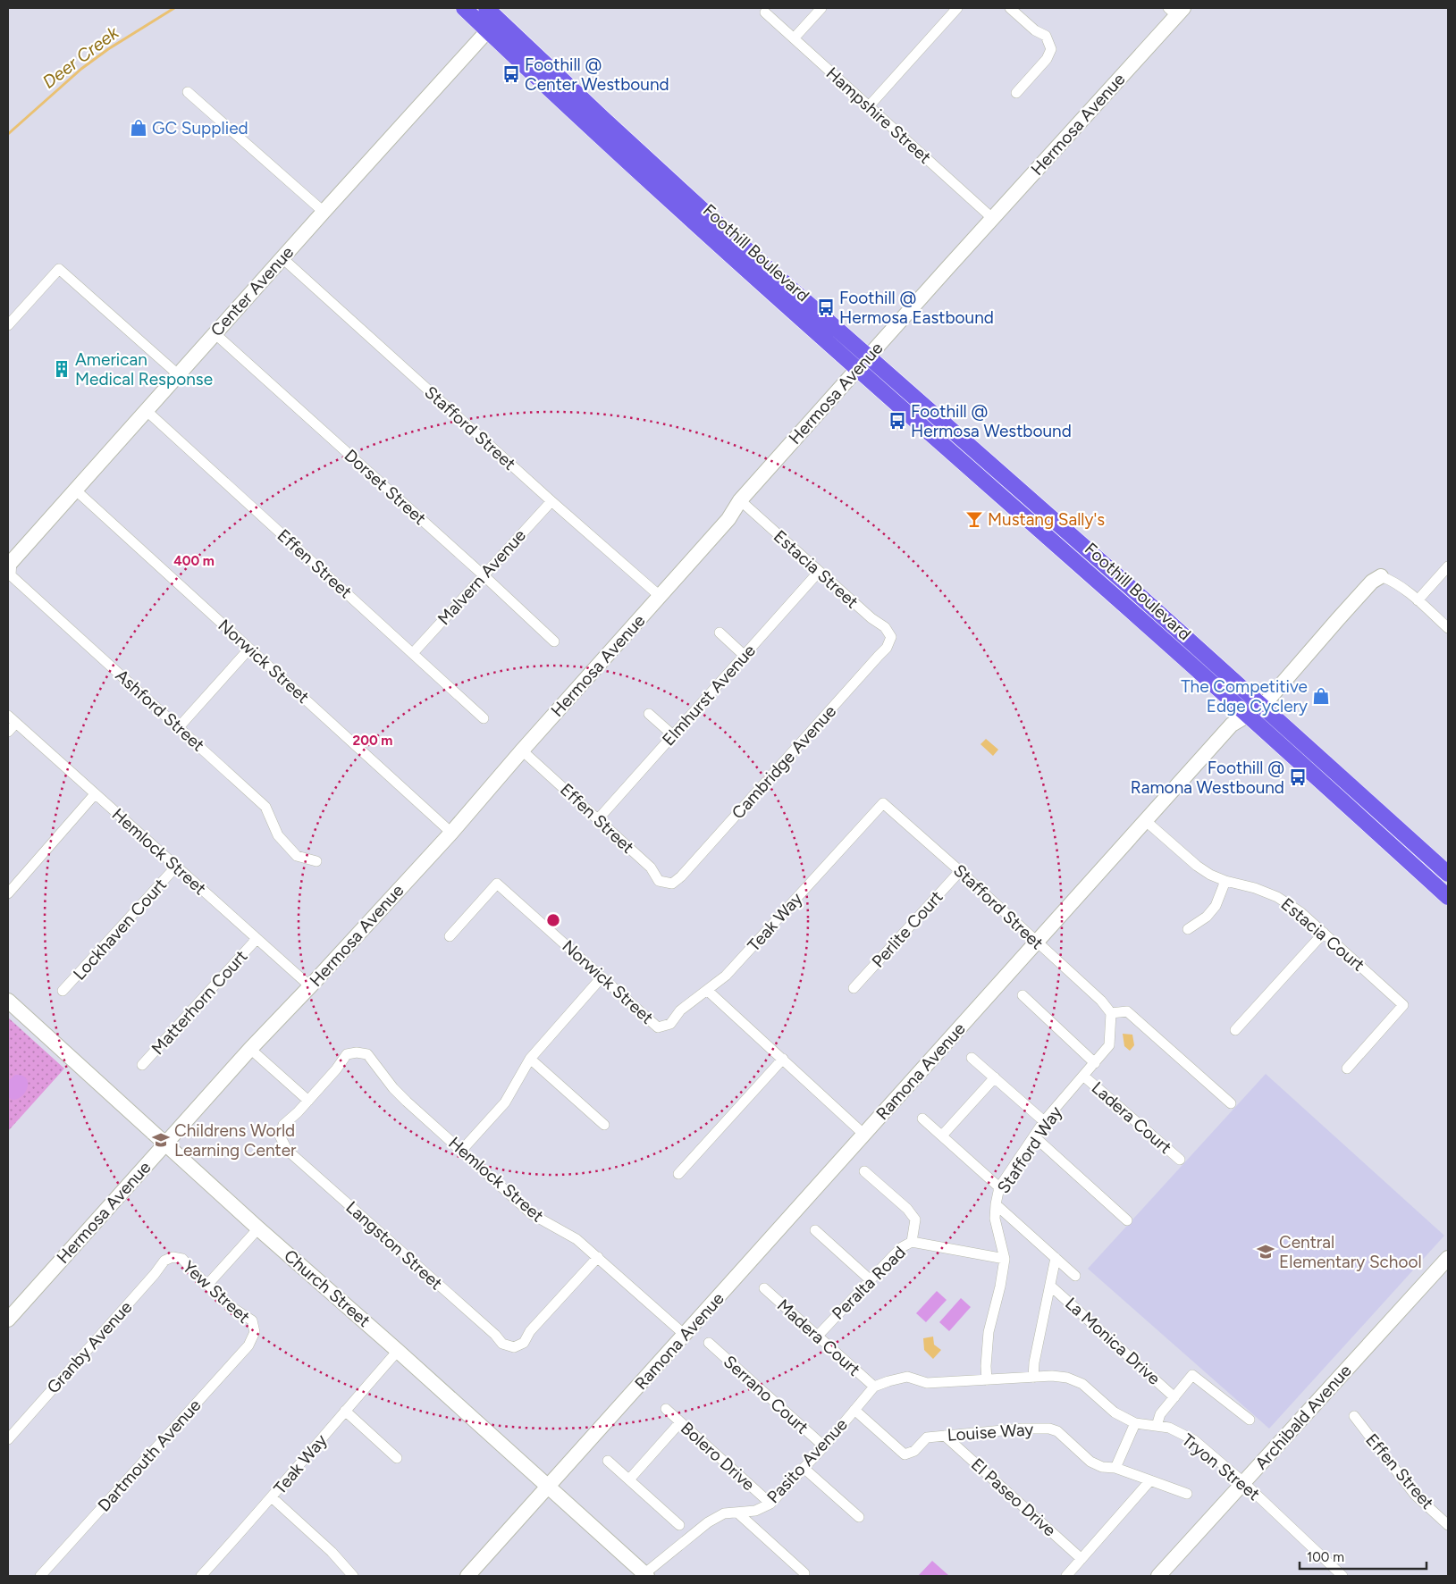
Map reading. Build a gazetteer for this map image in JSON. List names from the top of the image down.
{
  "streets": {
    "main road": ["Foothill Boulevard"],
    "street": [
      "Hampshire Street",
      "Hermosa Avenue",
      "Center Avenue",
      "Stafford Street",
      "Dorset Street",
      "Effen Street",
      "Estacia Street",
      "Malvern Avenue",
      "Norwick Street",
      "Elmhurst Avenue",
      "Ashford Street",
      "Cambridge Avenue",
      "Hemlock Street",
      "Teak Way",
      "Lockhaven Court",
      "Perlite Court",
      "Estacia Court",
      "Matterhorn Court",
      "Ramona Avenue",
      "Ladera Court",
      "Stafford Way",
      "Langston Street",
      "Peralta Road",
      "Church Street",
      "Yew Street",
      "Madera Court",
      "La Monica Drive",
      "Granby Avenue",
      "Serrano Court",
      "Archibald Avenue",
      "Louise Way",
      "Dartmouth Avenue",
      "Bolero Drive",
      "Pasito Avenue",
      "Tryon Street",
      "El Paseo Drive"
    ]
  },
  "crossings": [
    ["Hampshire Street", "Hermosa Avenue"],
    ["Hermosa Avenue", "Foothill Boulevard"],
    ["Hermosa Avenue", "Stafford Street"],
    ["Hermosa Avenue", "Effen Street"],
    ["Hermosa Avenue", "Estacia Street"],
    ["Hermosa Avenue", "Norwick Street"],
    ["Hermosa Avenue", "Hemlock Street"],
    ["Hermosa Avenue", "Church Street"],
    ["Foothill Boulevard", "Center Avenue"],
    ["Foothill Boulevard", "Ramona Avenue"],
    ["Center Avenue", "Stafford Street"],
    ["Center Avenue", "Dorset Street"],
    ["Center Avenue", "Effen Street"],
    ["Center Avenue", "Norwick Street"],
    ["Center Avenue", "Ashford Street"],
    ["Stafford Street", "Malvern Avenue"],
    ["Stafford Street", "Teak Way"],
    ["Stafford Street", "Perlite Court"],
    ["Stafford Street", "Ramona Avenue"],
    ["Stafford Street", "Stafford Way"],
    ["Dorset Street", "Malvern Avenue"],
    ["Effen Street", "Malvern Avenue"],
    ["Effen Street", "Elmhurst Avenue"],
    ["Effen Street", "Cambridge Avenue"],
    ["Estacia Street", "Elmhurst Avenue"],
    ["Estacia Street", "Cambridge Avenue"],
    ["Norwick Street", "Teak Way"],
    ["Hemlock Street", "Lockhaven Court"],
    ["Hemlock Street", "Matterhorn Court"],
    ["Hemlock Street", "Ramona Avenue"],
    ["Hemlock Street", "Langston Street"],
    ["Teak Way", "Church Street"],
    ["Estacia Court", "Ramona Avenue"],
    ["Ramona Avenue", "Church Street"],
    ["Ladera Court", "Stafford Way"],
    ["Stafford Way", "Peralta Road"],
    ["Stafford Way", "Tryon Street"],
    ["Peralta Road", "Madera Court"],
    ["Church Street", "Pasito Avenue"],
    ["Yew Street", "Granby Avenue"],
    ["Yew Street", "Dartmouth Avenue"],
    ["Madera Court", "Pasito Avenue"],
    ["Madera Court", "Tryon Street"],
    ["Serrano Court", "Pasito Avenue"],
    ["Archibald Avenue", "Tryon Street"],
    ["Louise Way", "Pasito Avenue"],
    ["Louise Way", "El Paseo Drive"],
    ["Bolero Drive", "Pasito Avenue"],
    ["Pasito Avenue", "Tryon Street"]
  ],
  "water": ["Deer Creek"],
  "places": {
    "bus stop": [
      "Foothill @ Center Westbound",
      "Foothill @ Hermosa Eastbound",
      "Foothill @ Hermosa Westbound",
      "Foothill @ Ramona Westbound"
    ],
    "shop": ["GC Supplied", "The Competitive Edge Cyclery"],
    "building": ["American Medical Response"],
    "bar": ["Mustang Sally's"],
    "school or university": ["Childrens World Learning Center", "Central Elementary School"]
  },
  "scale_bar": "100 m",
  "rings": ["400 m", "200 m"]
}
